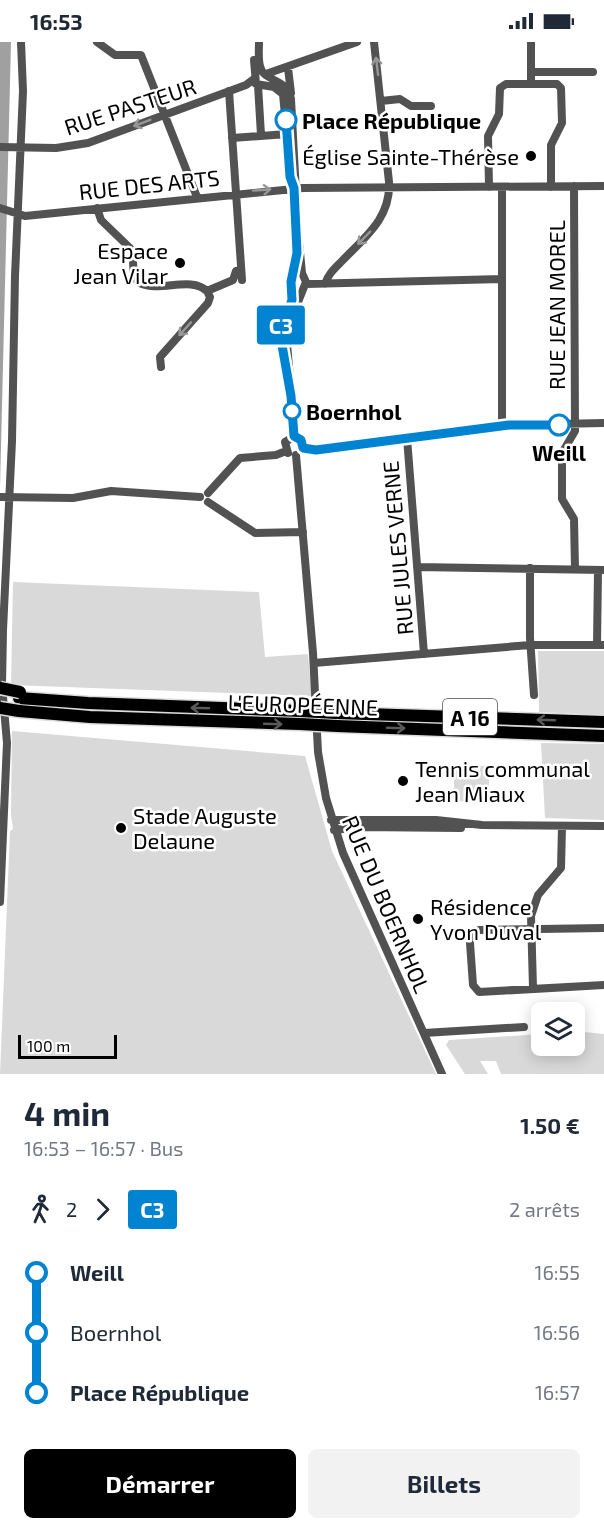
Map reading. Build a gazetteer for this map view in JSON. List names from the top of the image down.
{
  "streets": {
    "highway": ["L'EUROPÉENNE", "A 16"],
    "street": [
      "RUE PASTEUR",
      "RUE DES ARTS",
      "RUE JEAN MOREL",
      "RUE JULES VERNE",
      "RUE DU BOERNHOL"
    ]
  },
  "crossings": [
    ["RUE DES ARTS", "RUE JEAN MOREL"]
  ],
  "one_way": ["RUE PASTEUR"],
  "places": [
    "Place République",
    "Église Sainte-Thérèse",
    "Espace Jean Vilar",
    "Boernhol",
    "Weill",
    "Tennis communal Jean Miaux",
    "Stade Auguste Delaune",
    "Résidence Yvon Duval"
  ],
  "lines": ["bus line C3"],
  "scale_bar": "100 m",
  "page": {
    "status": "16:53",
    "on_map": "C3",
    "scale": "100 m",
    "heading": ["4 min", "16:53 – 16:57 · Bus", "1.50 €"],
    "legs": ["2", "C3", "2 arrêts"],
    "list": [
      {
        "name": "Weill",
        "value": "16:55"
      },
      {
        "name": "Boernhol",
        "value": "16:56"
      },
      {
        "name": "Place République",
        "value": "16:57"
      }
    ],
    "buttons": ["Démarrer", "Billets"]
  }
}
